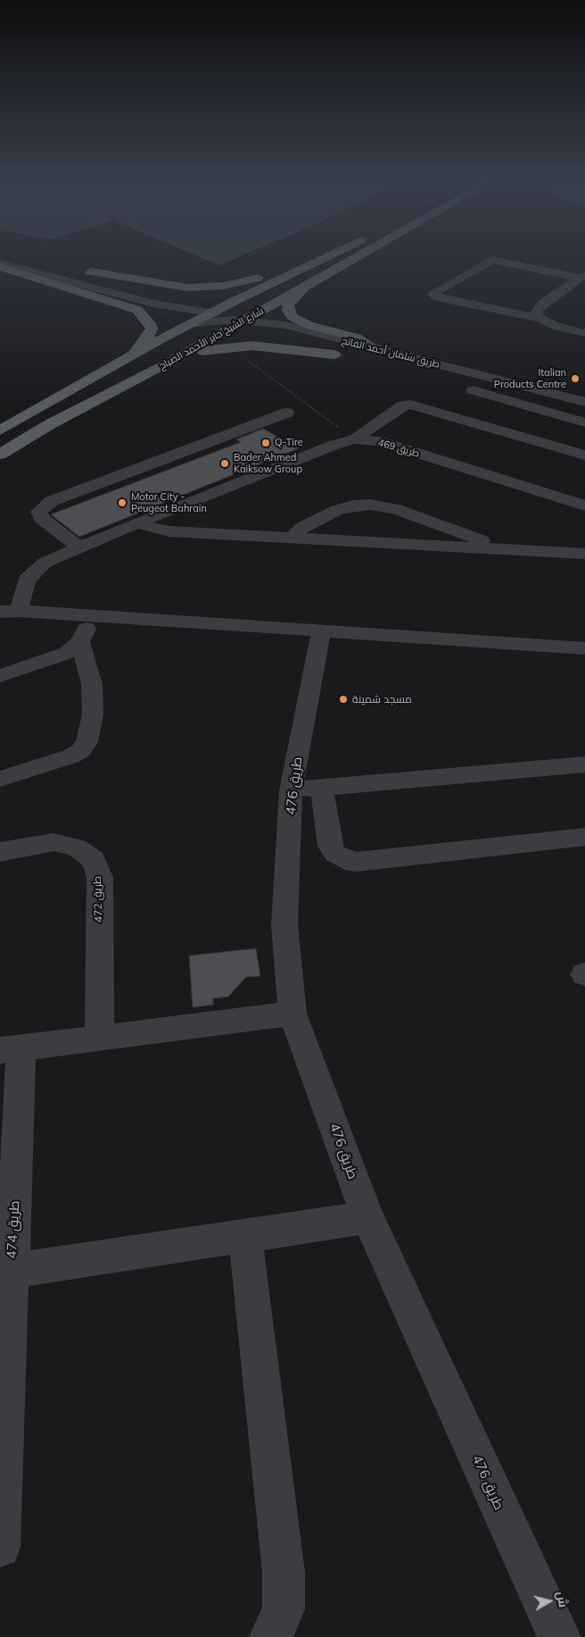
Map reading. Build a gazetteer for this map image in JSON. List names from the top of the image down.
{
  "streets": {
    "main road": ["شارع الشيخ جابر الأحمد الصباح"],
    "street": [
      "طريق سلمان أحمد الفاتح",
      "طريق 469",
      "طريق 476",
      "طريق 472",
      "طريق 474"
    ]
  },
  "crossings": [
    ["شارع الشيخ جابر الأحمد الصباح", "طريق سلمان أحمد الفاتح"]
  ],
  "places": [
    "Italian Products Centre",
    "Q-Tire",
    "Bader Ahmed Kaiksow Group",
    "Motor City - Peugeot Bahrain",
    "مسجد شمينة"
  ],
  "north": "right"
}
